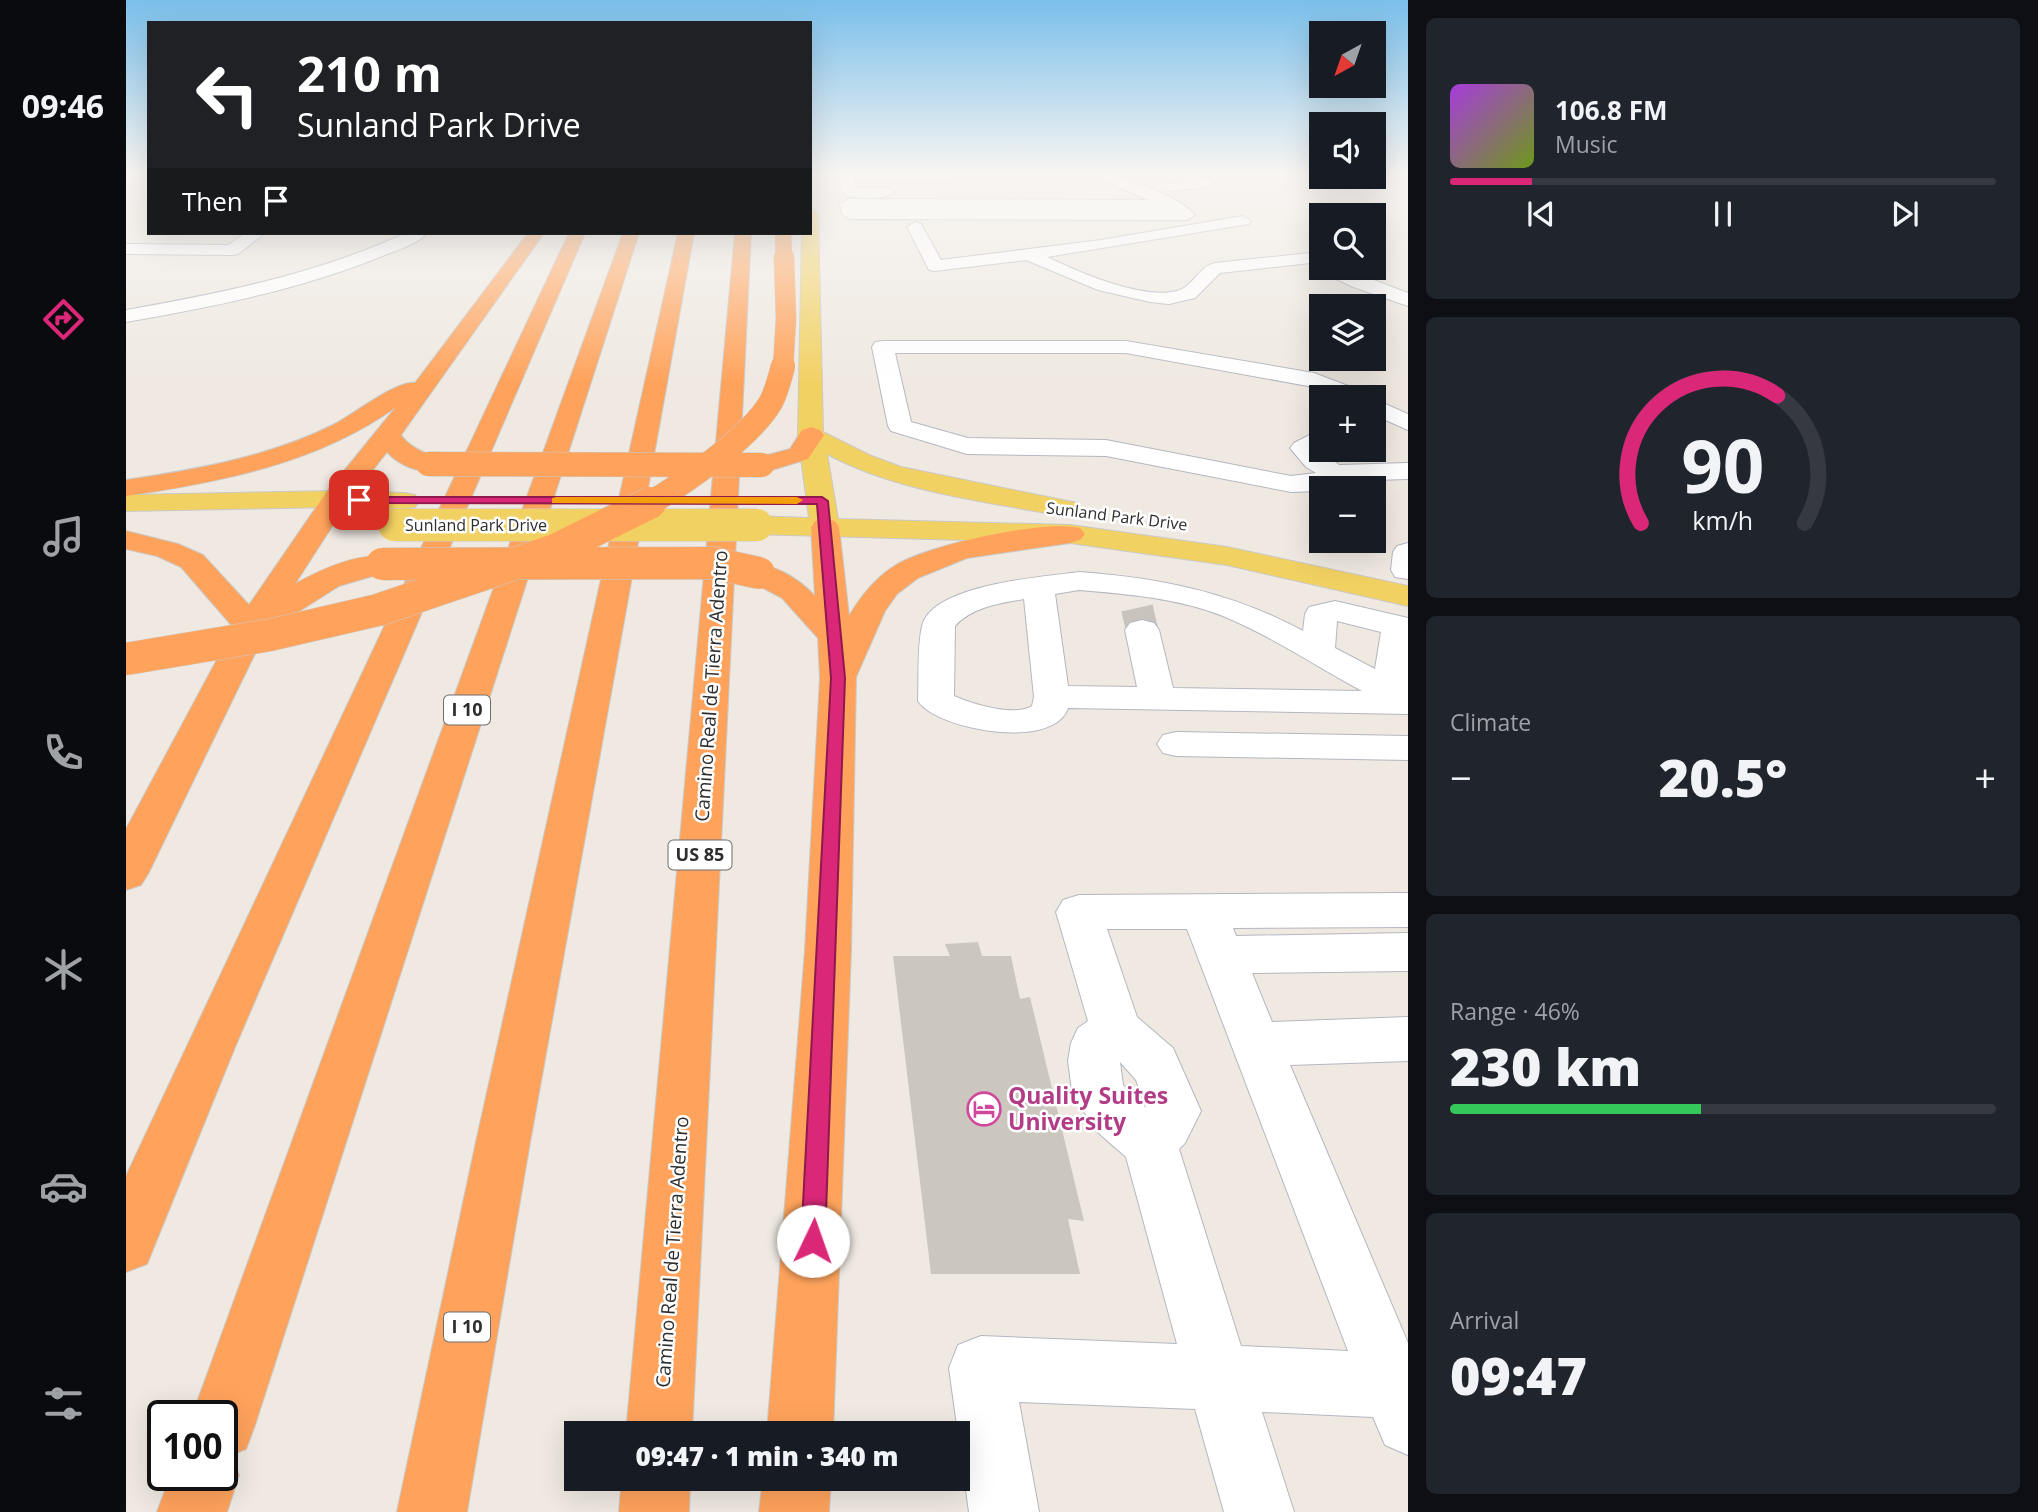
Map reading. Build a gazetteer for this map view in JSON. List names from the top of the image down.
{
  "streets": {
    "highway": ["Camino Real de Tierra Adentro", "I 10", "US 85"],
    "main road": ["Sunland Park Drive"]
  },
  "places": {
    "hotel": ["Quality Suites University"]
  },
  "north": "bottom left",
  "page": {
    "tabs": "09:46",
    "map_buttons": ["+", "−"],
    "turn": ["210 m", "Sunland Park Drive"],
    "song": ["106.8 FM", "Music"],
    "then": "Then",
    "tile": [
      "Climate",
      ["Range · 46%", "230 km"],
      ["Arrival", "09:47"]
    ],
    "heat": ["−", "20.5°", "+"],
    "limit": "100",
    "trip": "09:47 · 1 min · 340 m",
    "gauge": ["90", "km/h"]
  }
}
